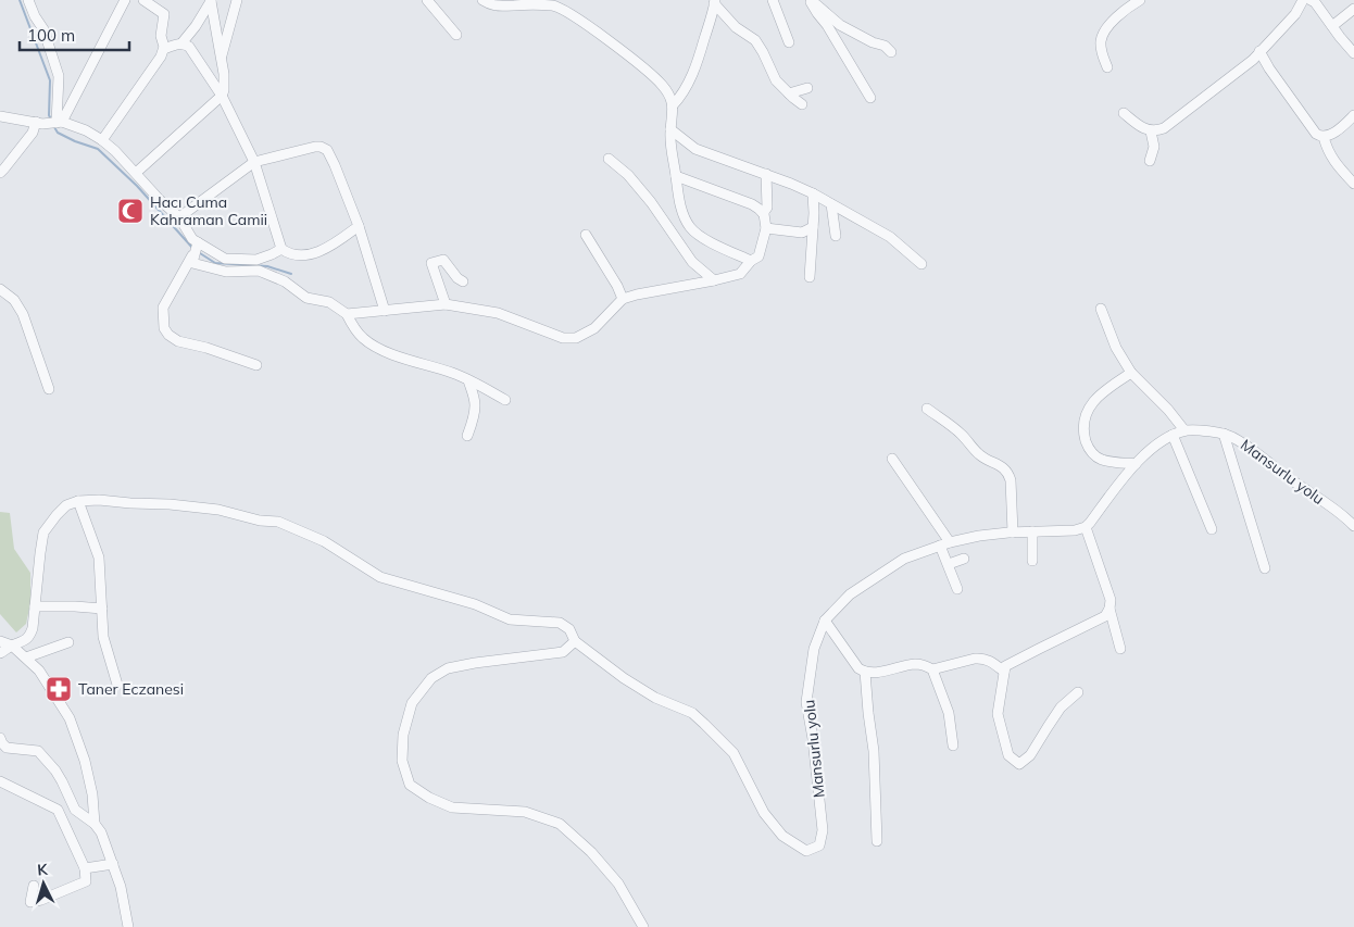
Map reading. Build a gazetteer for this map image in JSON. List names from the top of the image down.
{
  "streets": {
    "street": ["Mansurlu yolu"]
  },
  "places": {
    "mosque": ["Hacı Cuma Kahraman Camii"],
    "pharmacy": ["Taner Eczanesi"]
  },
  "scale_bar": "100 m",
  "north": "top"
}
